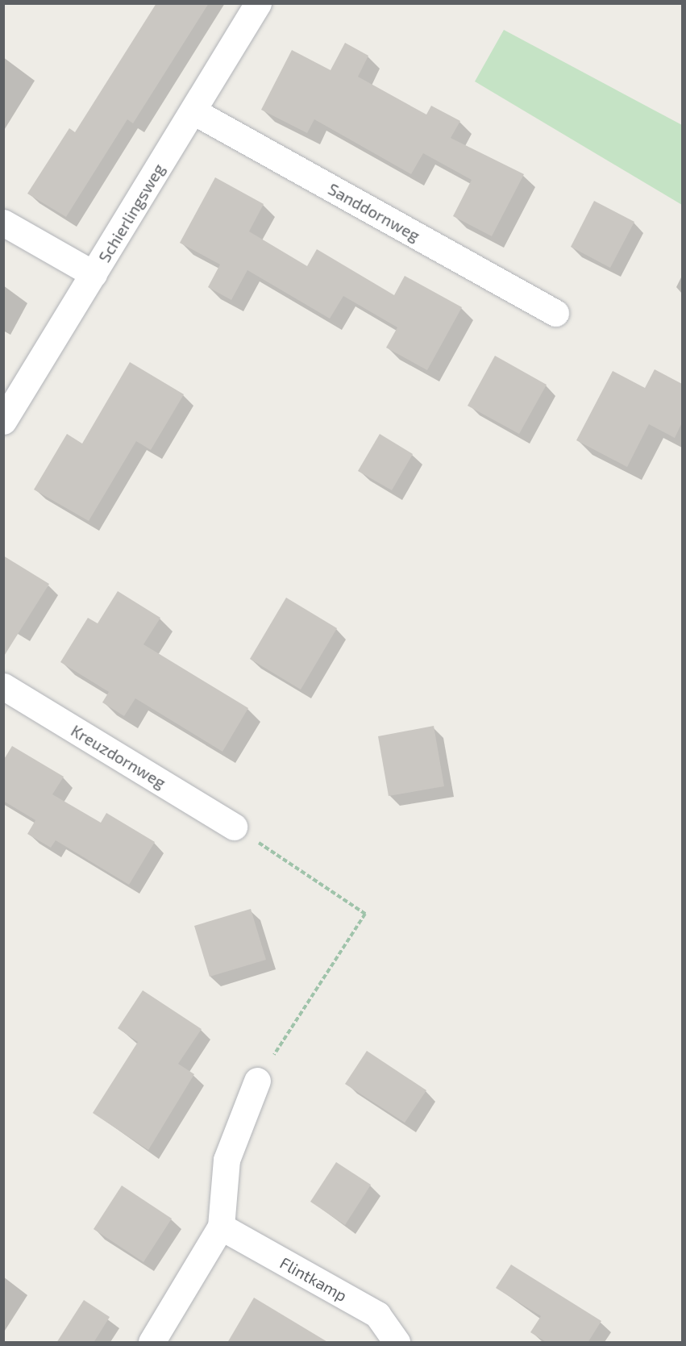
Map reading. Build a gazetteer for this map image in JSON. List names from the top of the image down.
{
  "streets": {
    "street": [
      "Sanddornweg",
      "Schierlingsweg",
      "Kreuzdornweg",
      "Flintkamp"
    ]
  },
  "crossings": [
    ["Sanddornweg", "Schierlingsweg"]
  ]
}
